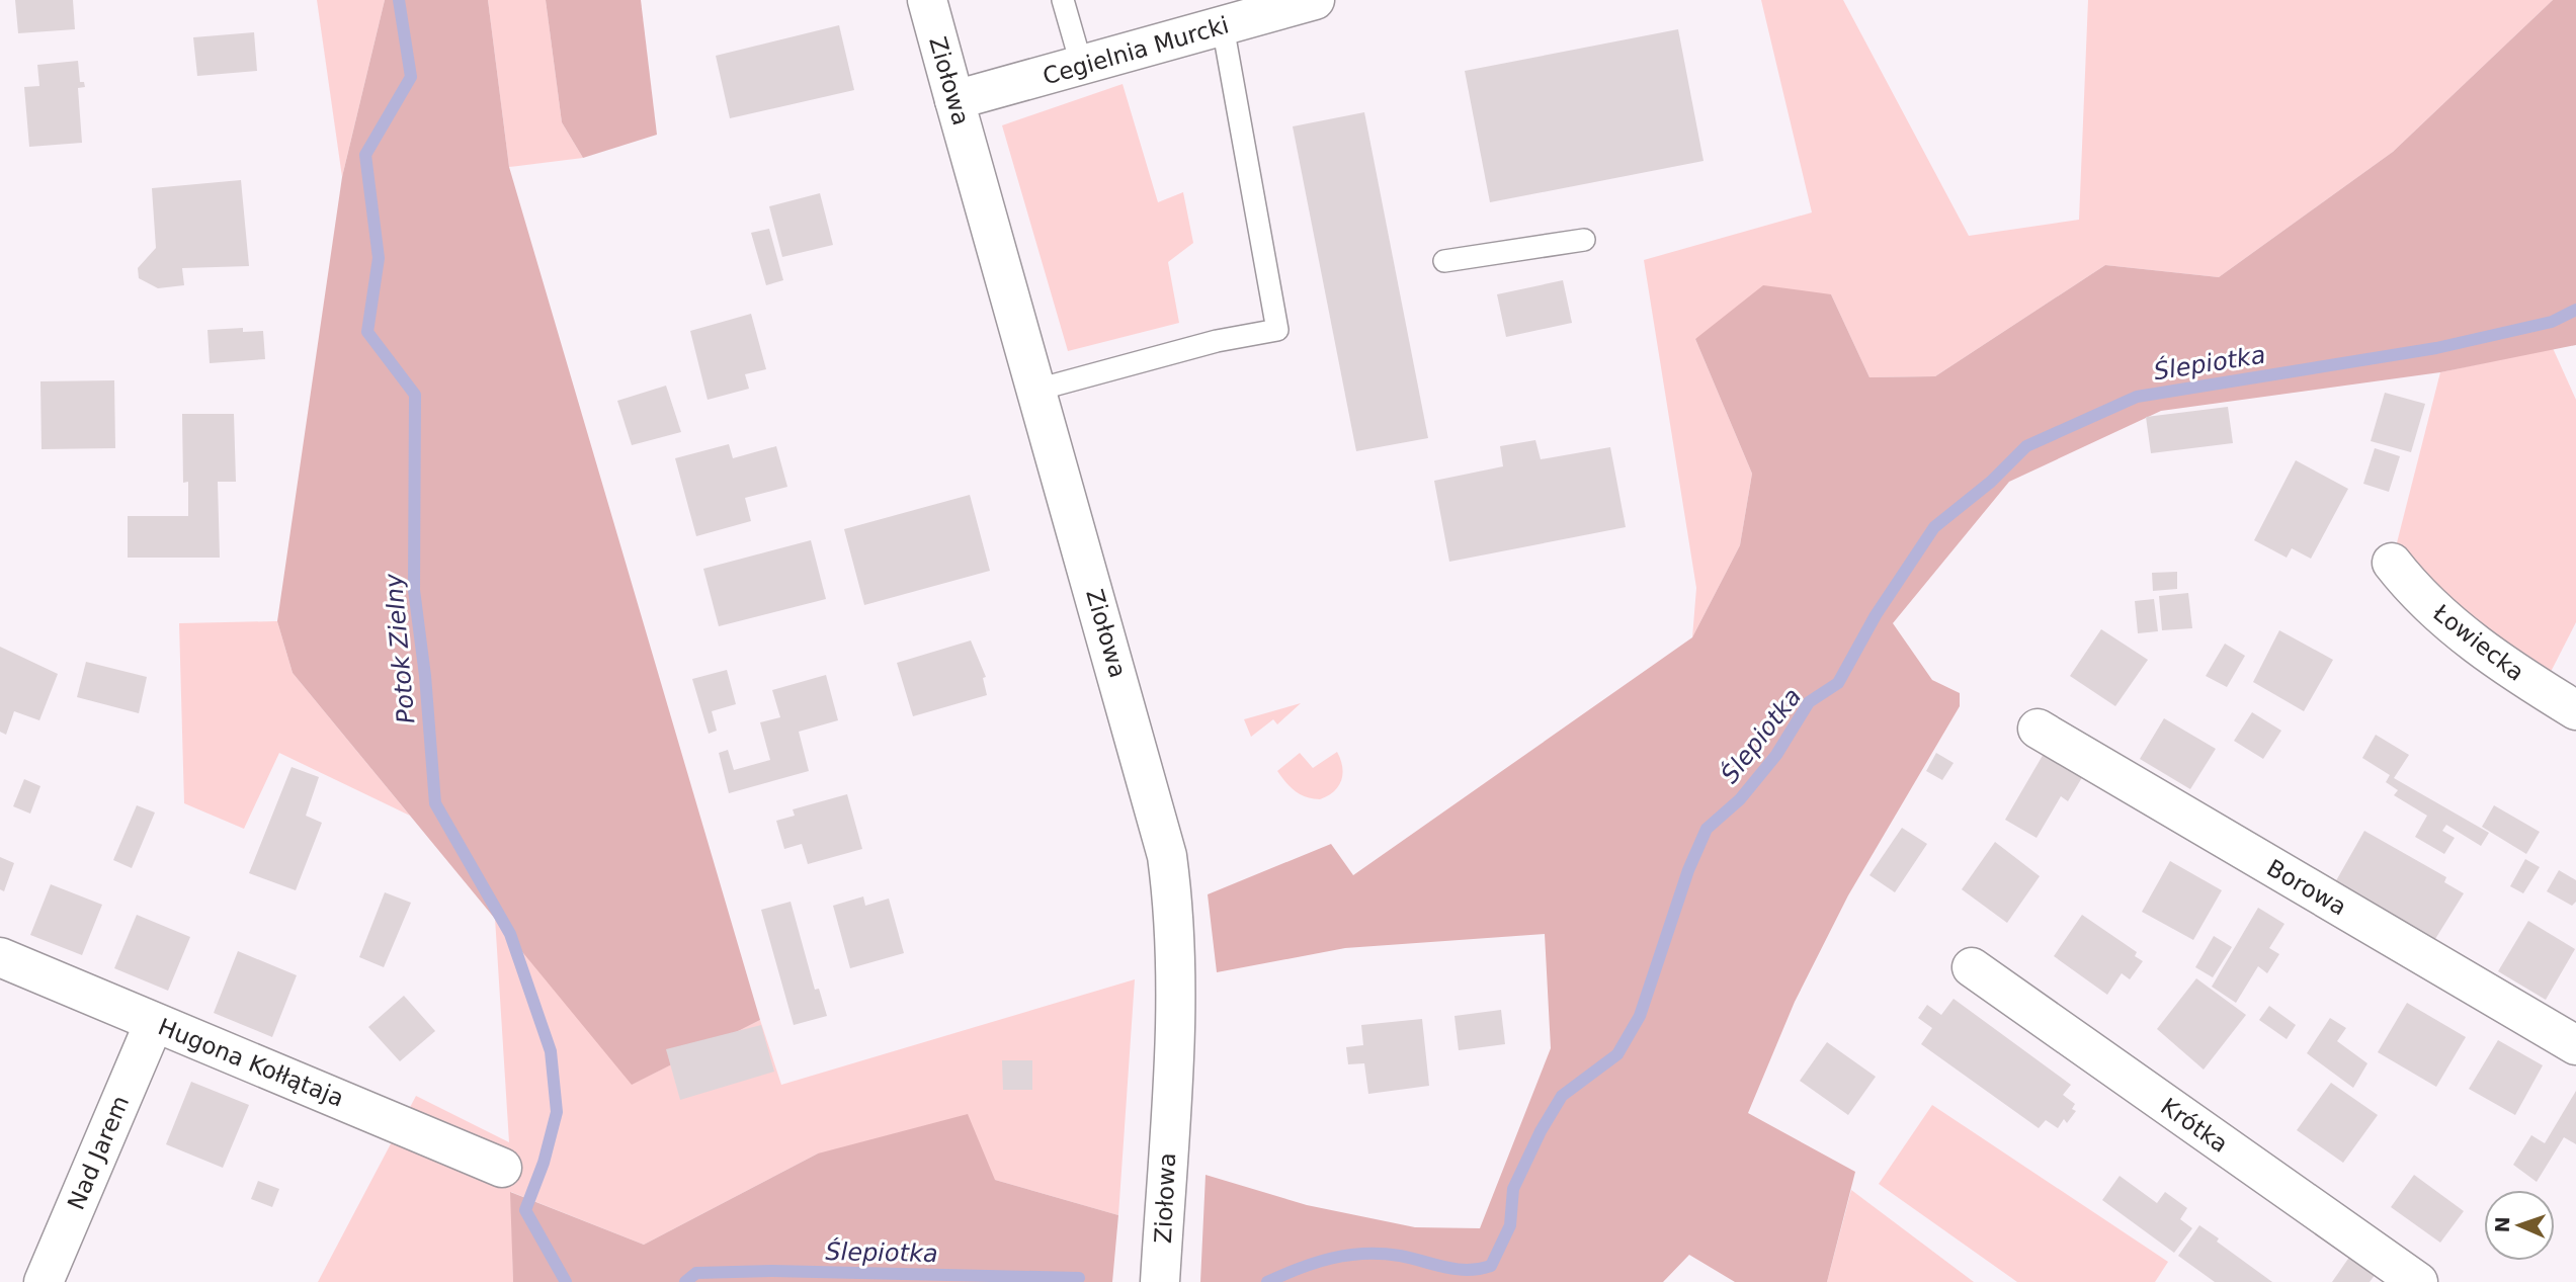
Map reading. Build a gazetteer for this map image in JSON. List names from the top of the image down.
{
  "streets": {
    "street": [
      "Cegielnia Murcki",
      "Ziołowa",
      "Łowiecka",
      "Borowa",
      "Hugona Kołłątaja",
      "Krótka",
      "Nad Jarem"
    ]
  },
  "crossings": [
    ["Cegielnia Murcki", "Ziołowa"],
    ["Hugona Kołłątaja", "Nad Jarem"]
  ],
  "water": ["Ślepiotka", "Potok Zielny"],
  "north": "left"
}
